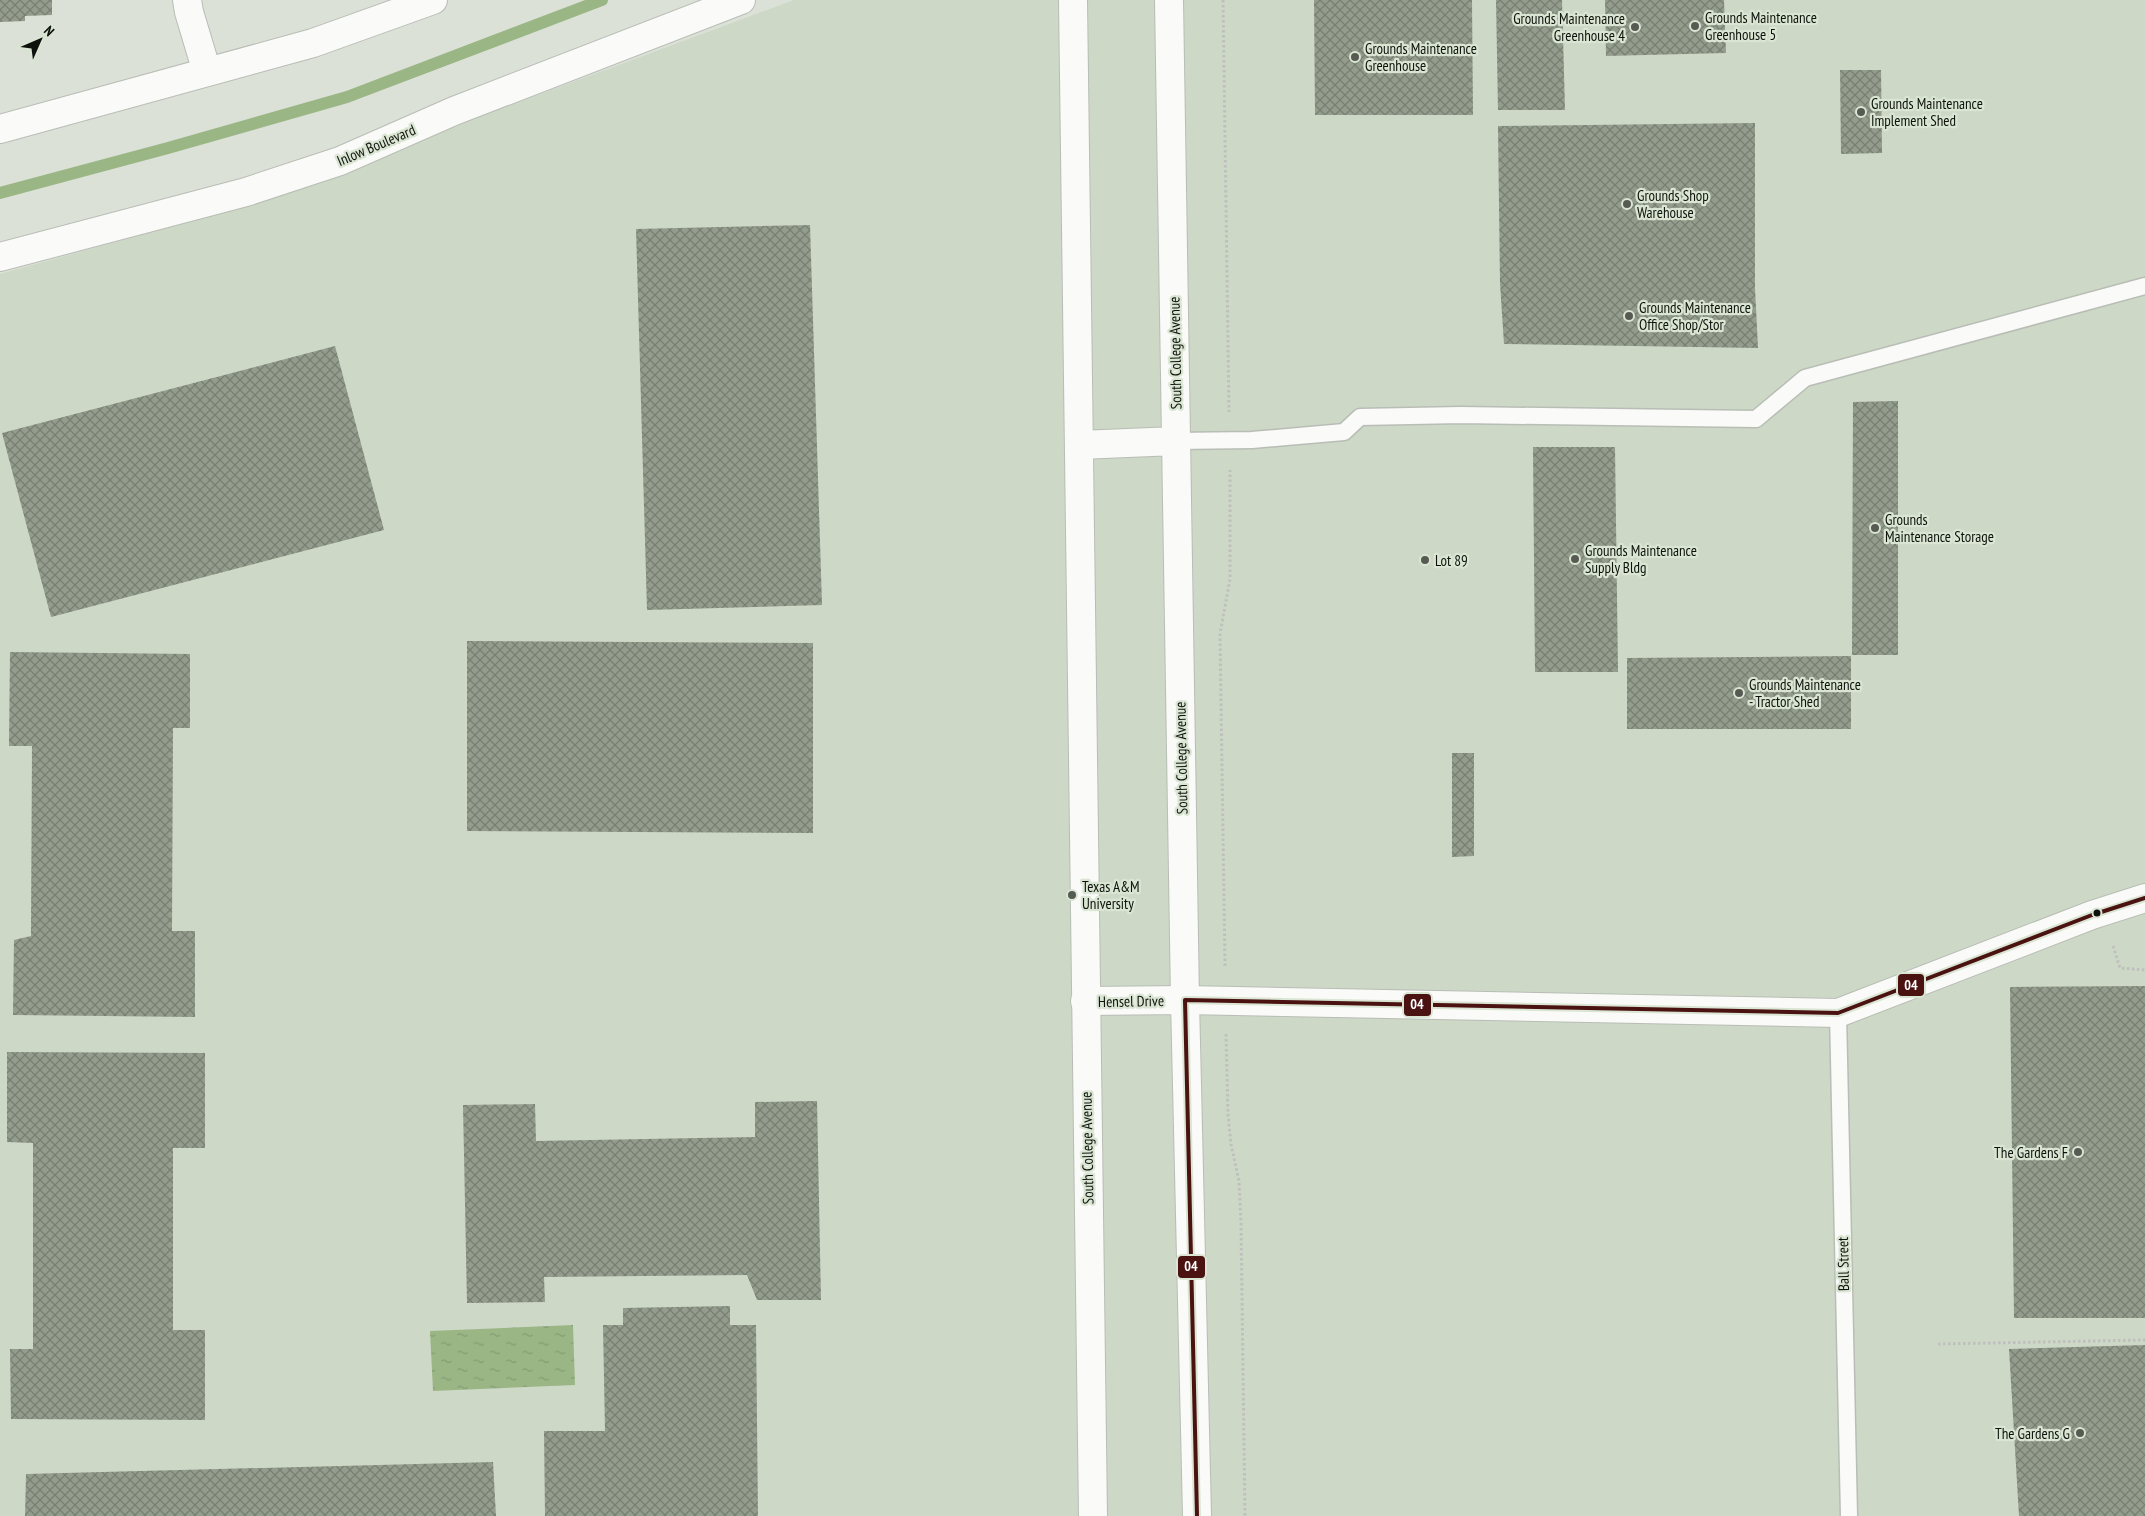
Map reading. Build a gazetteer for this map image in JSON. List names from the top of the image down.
{
  "streets": {
    "main road": ["Inlow Boulevard", "South College Avenue", "Hensel Drive"],
    "lane": ["Ball Street"]
  },
  "crossings": [
    ["South College Avenue", "Hensel Drive"],
    ["Hensel Drive", "Ball Street"]
  ],
  "places": [
    "Grounds Maintenance Greenhouse 5",
    "Grounds Maintenance Greenhouse 4",
    "Grounds Maintenance Greenhouse",
    "Grounds Maintenance Implement Shed",
    "Grounds Shop Warehouse",
    "Grounds Maintenance Office Shop/Stor",
    "Grounds Maintenance Storage",
    "Grounds Maintenance Supply Bldg",
    "Lot 89",
    "Grounds Maintenance - Tractor Shed",
    "Texas A&M University",
    "The Gardens F",
    "The Gardens G"
  ],
  "lines": ["transit line 04"],
  "north": "top right"
}
